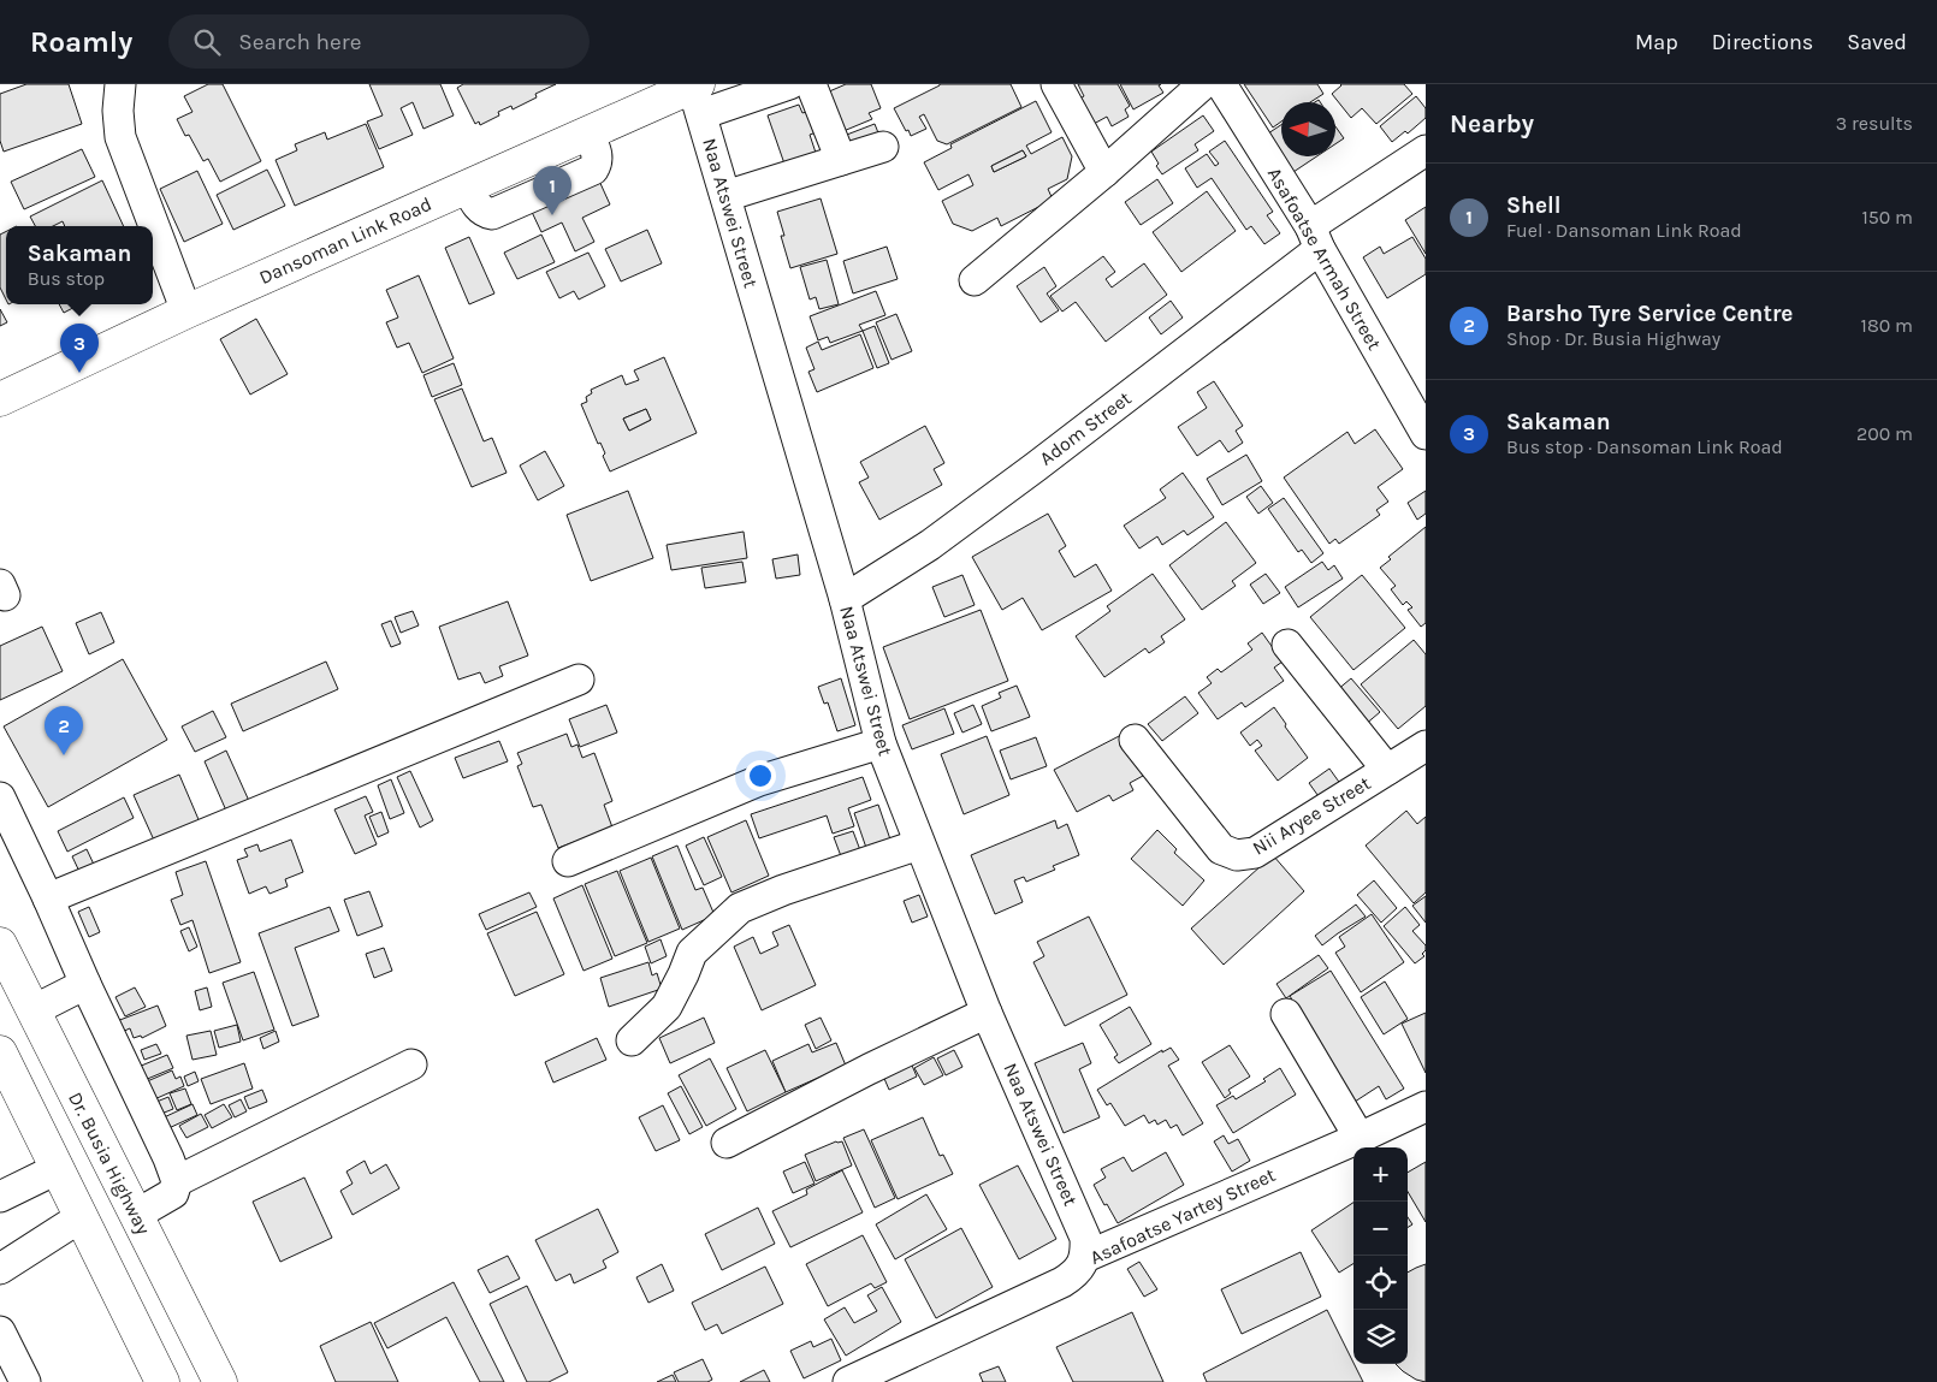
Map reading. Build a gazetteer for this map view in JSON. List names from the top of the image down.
{
  "streets": {
    "main road": ["Dansoman Link Road", "Dr. Busia Highway"],
    "street": [
      "Naa Atswei Street",
      "Asafoatse Armah Street",
      "Adom Street",
      "Nii Aryee Street",
      "Asafoatse Yartey Street"
    ]
  },
  "crossings": [
    ["Naa Atswei Street", "Dansoman Link Road"],
    ["Naa Atswei Street", "Adom Street"],
    ["Naa Atswei Street", "Asafoatse Yartey Street"],
    ["Asafoatse Armah Street", "Adom Street"]
  ],
  "north": "left",
  "page": {
    "header": "Roamly",
    "search": "Search here",
    "nav": ["Map", "Directions", "Saved"],
    "heading": ["Nearby", "3 results"],
    "list": [
      {
        "mark": "1",
        "name": "Shell",
        "note": "Fuel · Dansoman Link Road",
        "value": "150 m"
      },
      {
        "mark": "2",
        "name": "Barsho Tyre Service Centre",
        "note": "Shop · Dr. Busia Highway",
        "value": "180 m"
      },
      {
        "mark": "3",
        "name": "Sakaman",
        "note": "Bus stop · Dansoman Link Road",
        "value": "200 m"
      }
    ],
    "pins": ["1", "3", "2"],
    "popup": ["Sakaman", "Bus stop"],
    "map_buttons": ["+", "−"]
  }
}
